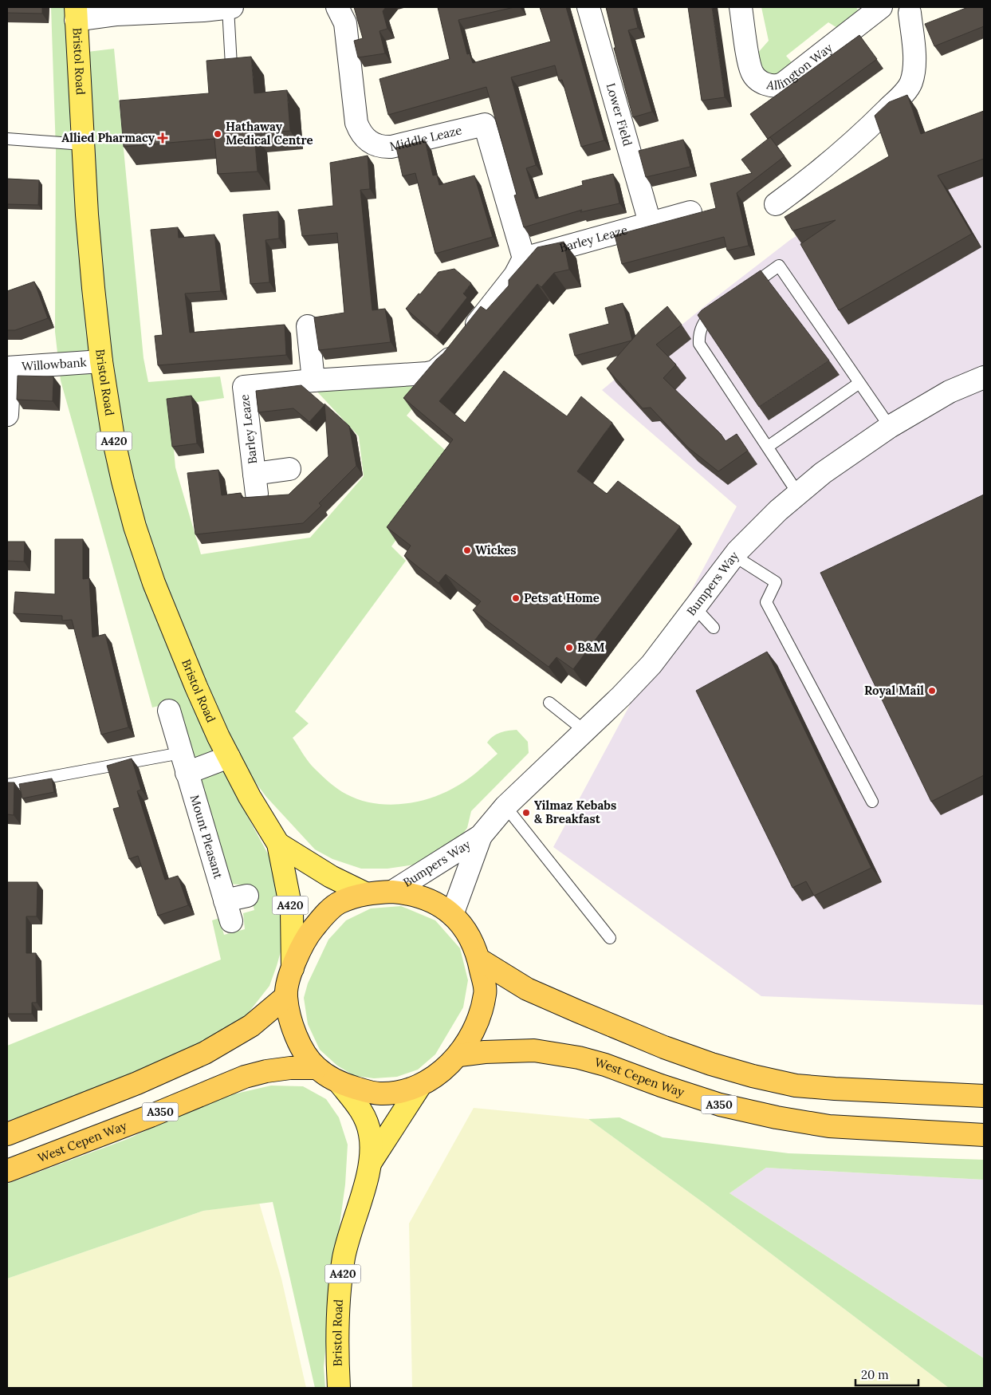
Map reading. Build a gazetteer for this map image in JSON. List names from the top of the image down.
{
  "streets": {
    "highway": ["West Cepen Way", "A350"],
    "main road": ["Bristol Road", "A420"],
    "street": [
      "Allington Way",
      "Lower Field",
      "Middle Leaze",
      "Barley Leaze",
      "Willowbank",
      "Bumpers Way",
      "Mount Pleasant"
    ]
  },
  "crossings": [
    ["Bristol Road", "Willowbank"],
    ["Lower Field", "Barley Leaze"],
    ["Middle Leaze", "Barley Leaze"]
  ],
  "places": {
    "other": [
      "Hathaway Medical Centre",
      "Wickes",
      "Pets at Home",
      "B&M",
      "Royal Mail",
      "Yilmaz Kebabs & Breakfast"
    ],
    "health": ["Allied Pharmacy"]
  },
  "scale_bar": "20 m"
}
